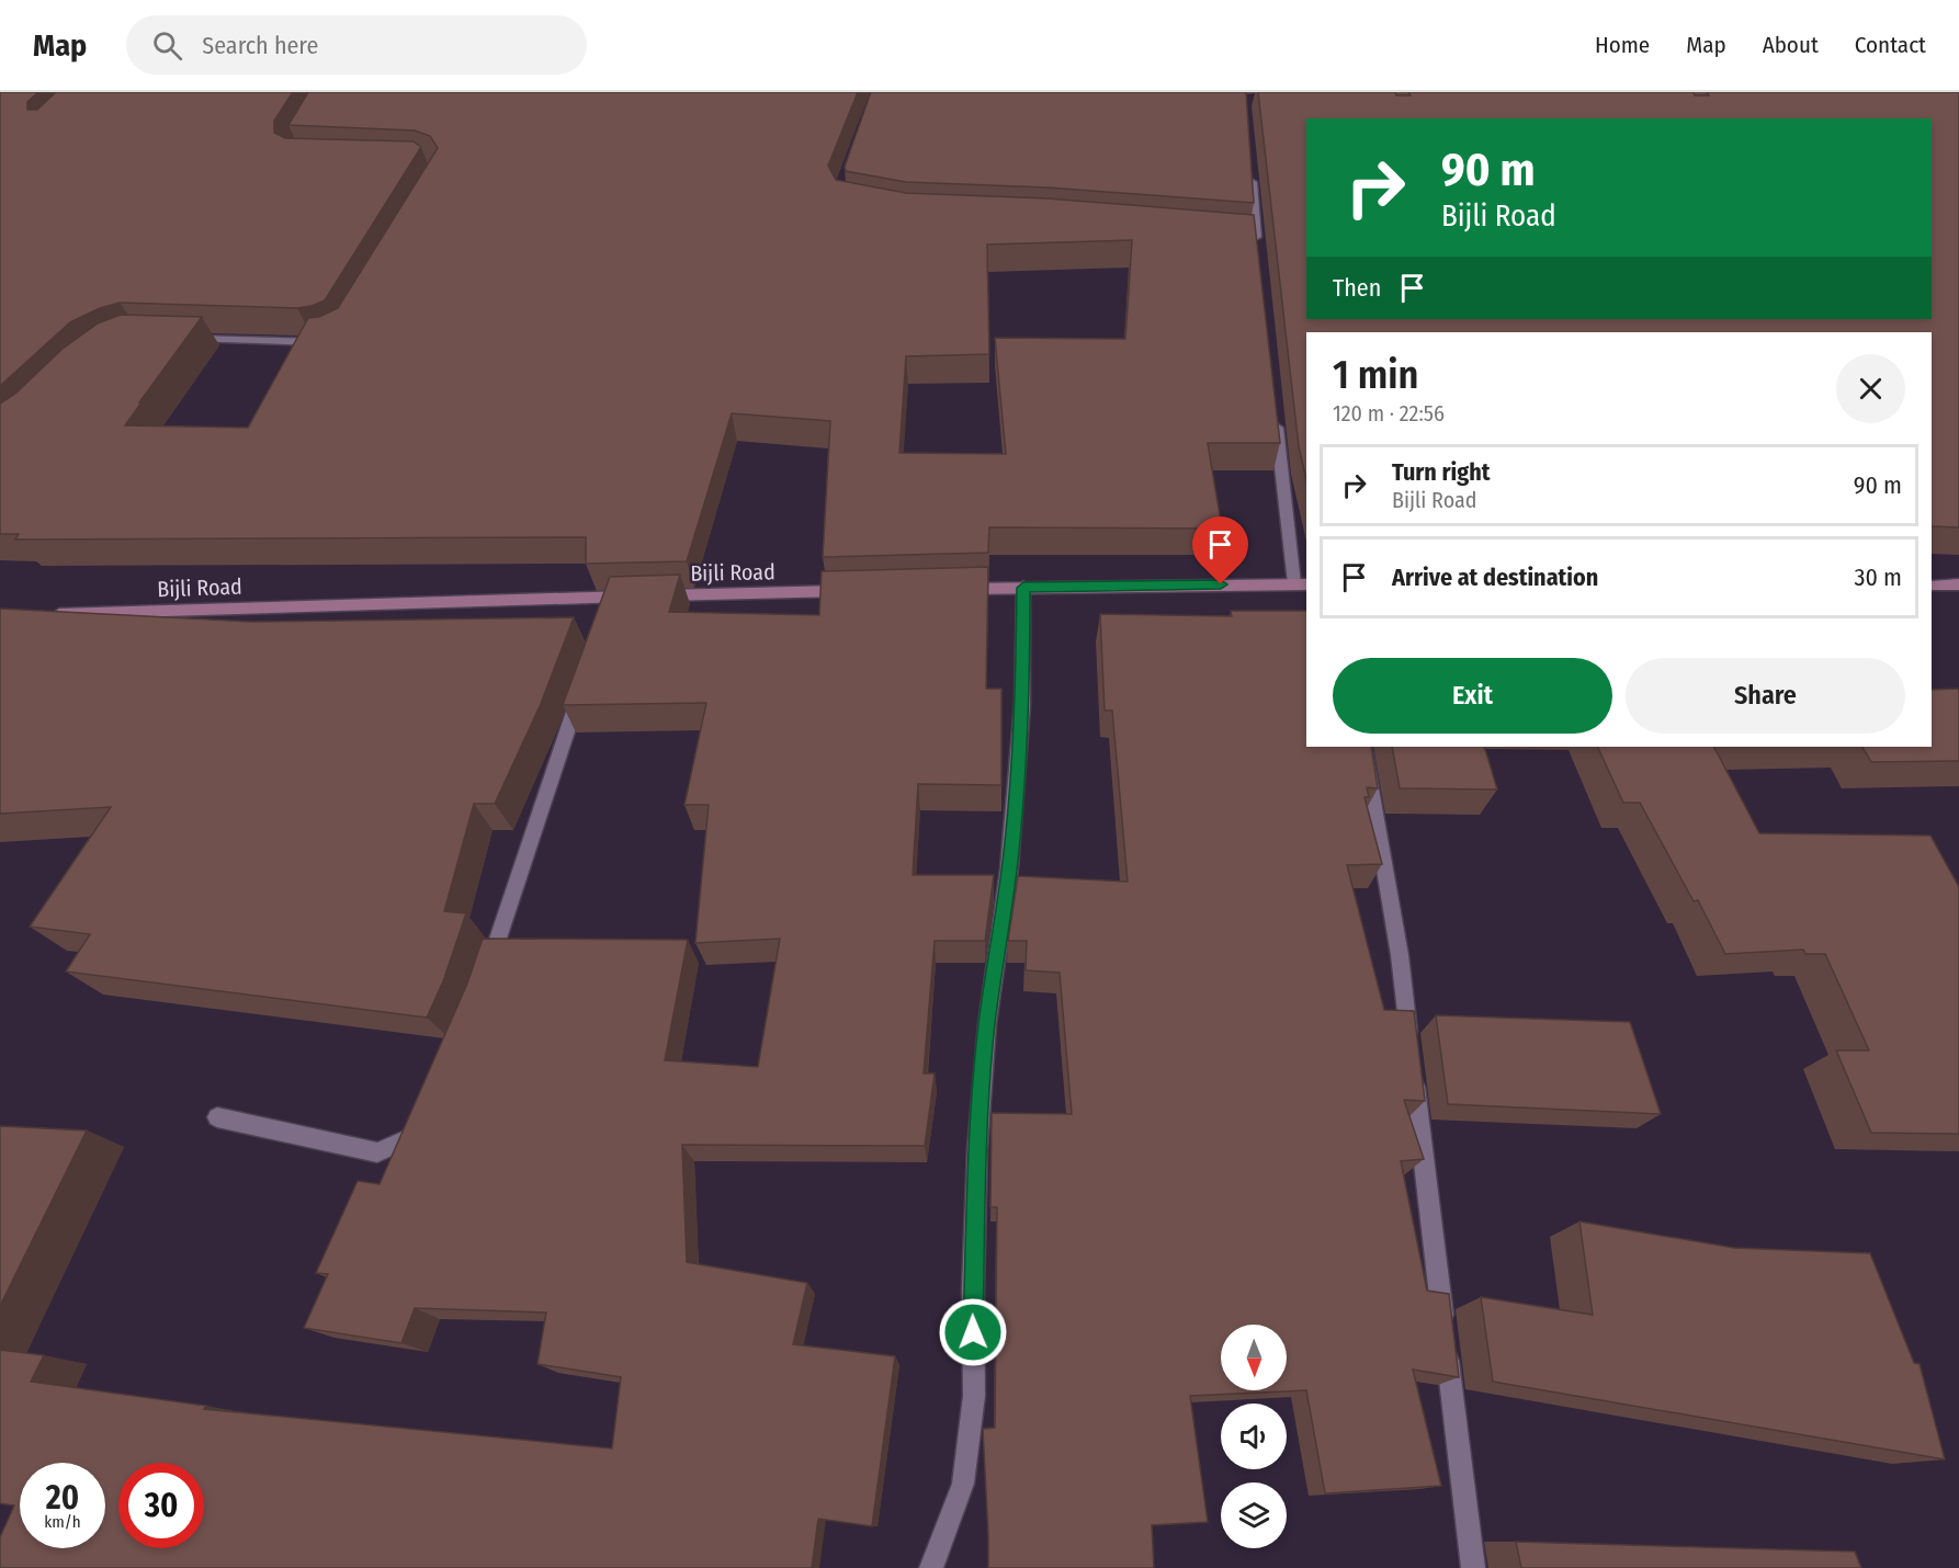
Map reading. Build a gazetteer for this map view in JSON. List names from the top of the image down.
{
  "streets": {
    "street": ["Bijli Road"]
  },
  "north": "bottom",
  "page": {
    "header": "Map",
    "search": "Search here",
    "nav": [
      "Home",
      "Map",
      "About",
      "Contact"
    ],
    "turn": ["90 m", "Bijli Road"],
    "then": "Then",
    "heading": ["1 min", "120 m · 22:56"],
    "list": [
      {
        "name": "Turn right",
        "note": "Bijli Road",
        "value": "90 m"
      },
      {
        "name": "Arrive at destination",
        "value": "30 m"
      }
    ],
    "buttons": ["Exit", "Share"],
    "speed": "20 km/h",
    "limit": "30"
  }
}
